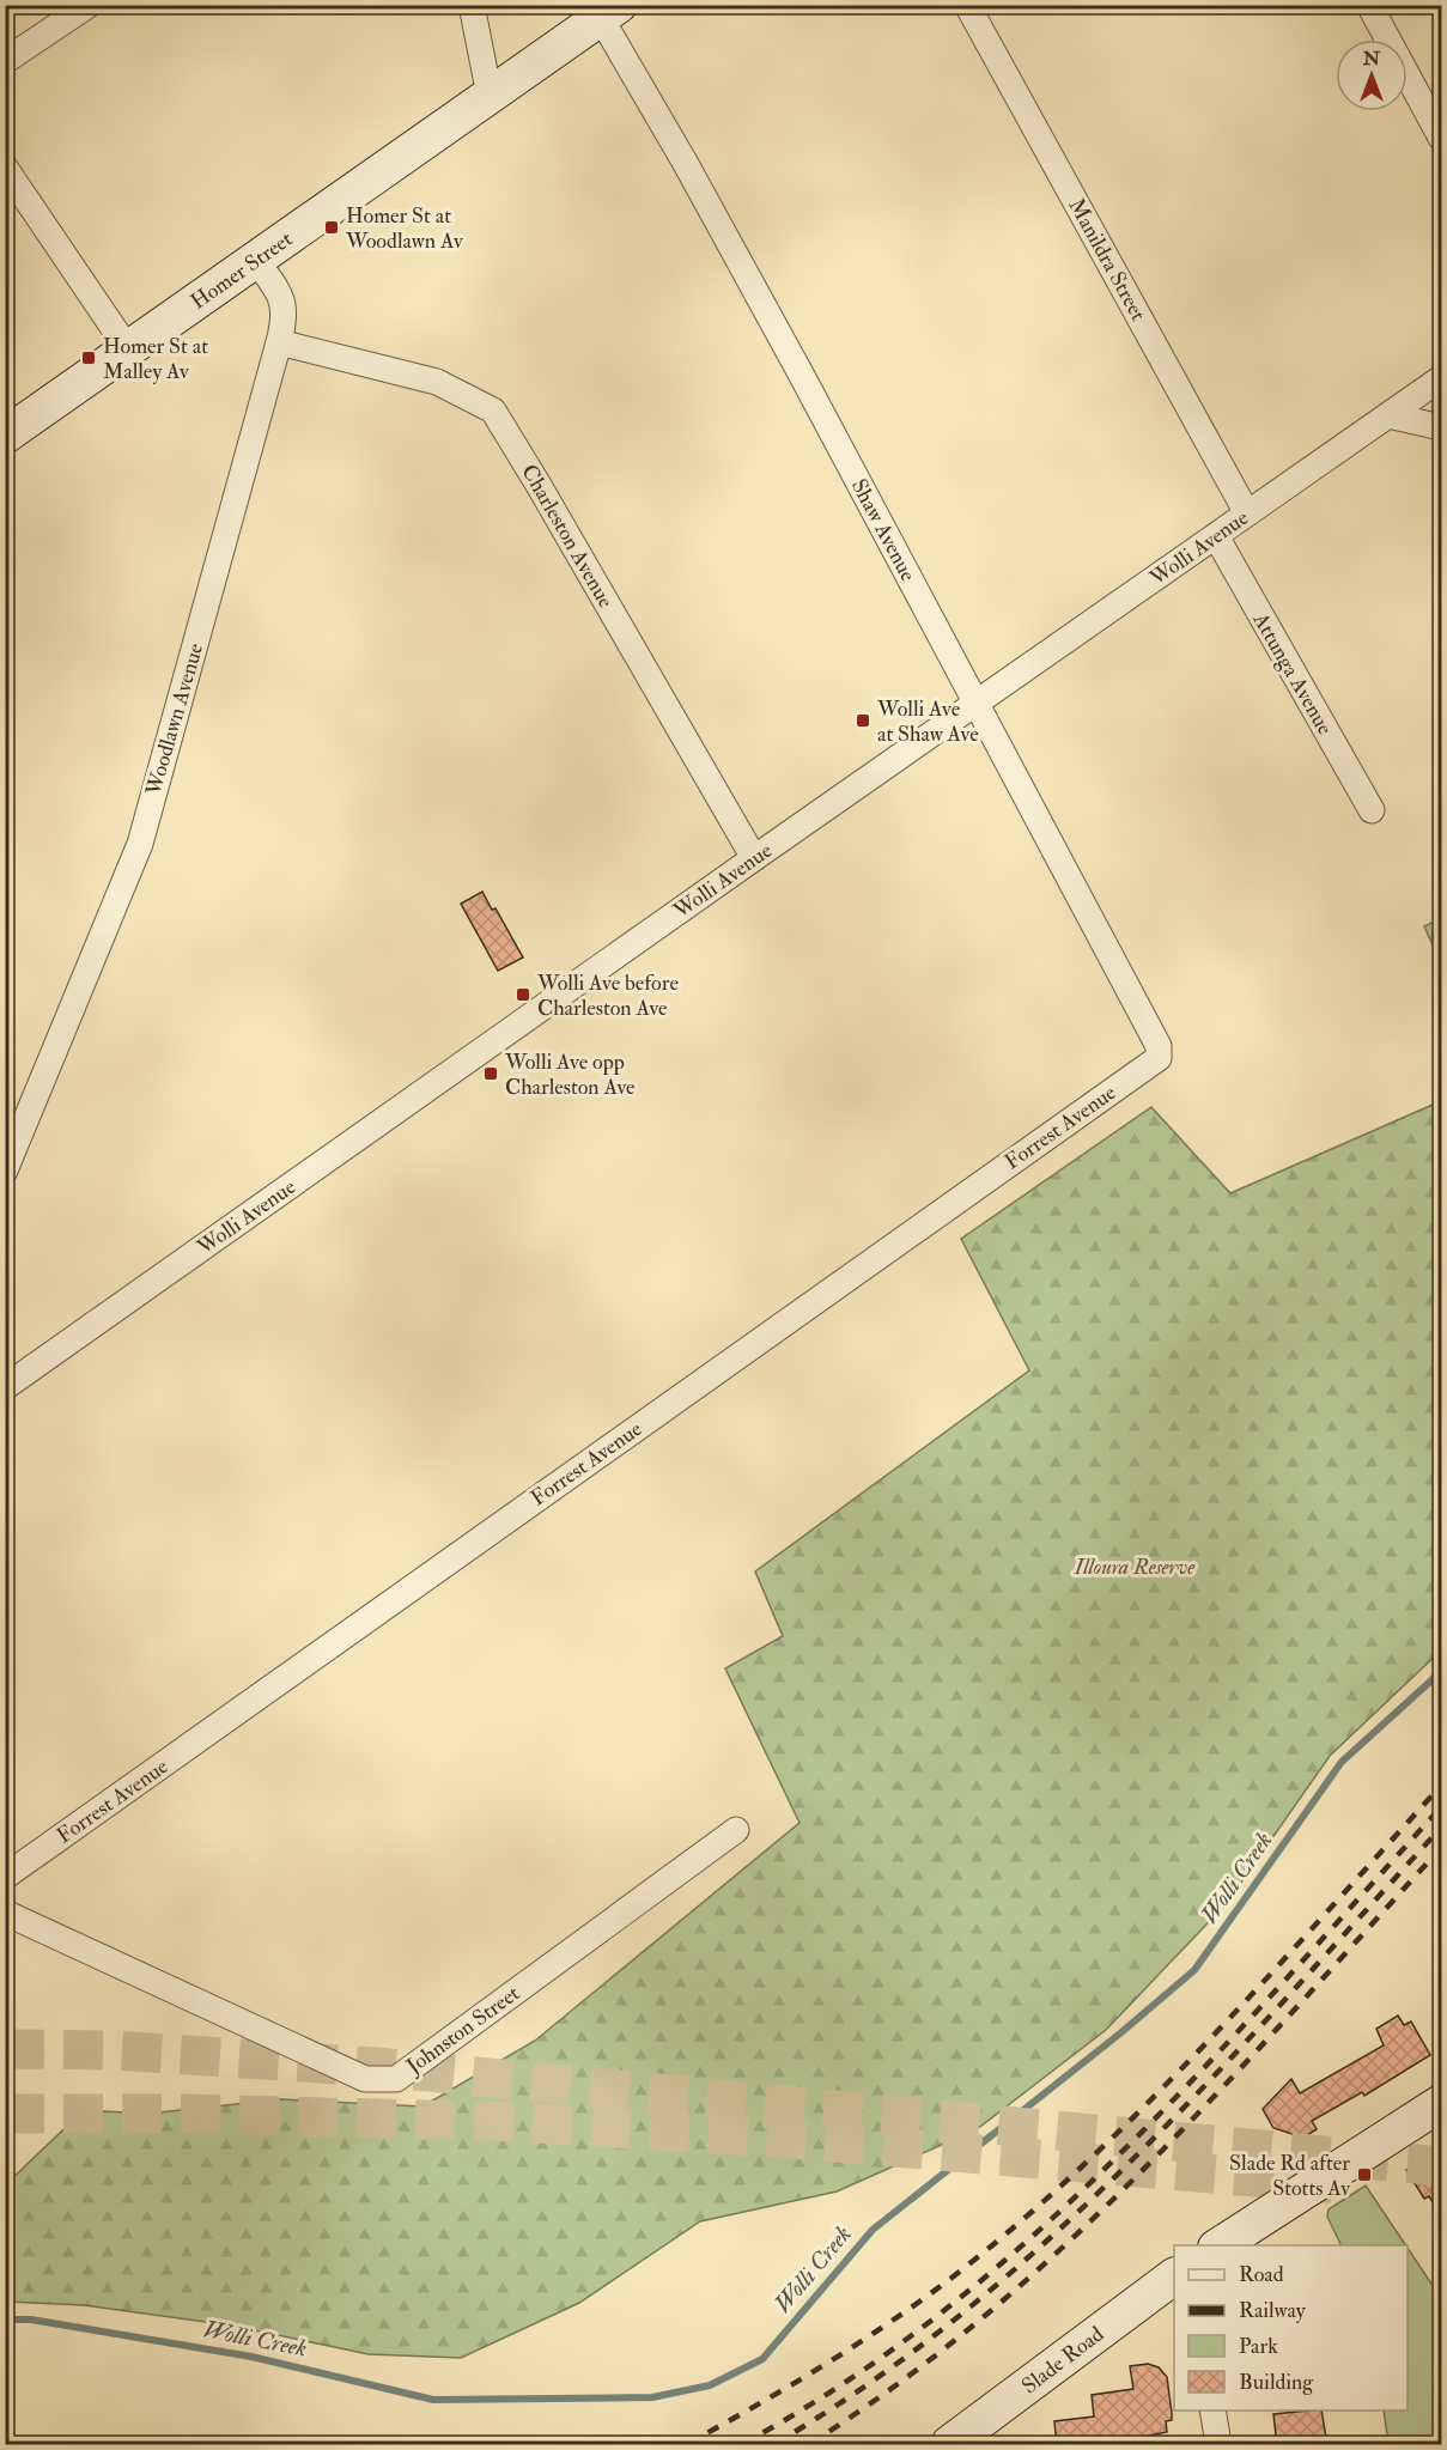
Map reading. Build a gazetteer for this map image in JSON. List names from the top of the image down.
{
  "streets": {
    "street": [
      "Manildra Street",
      "Homer Street",
      "Shaw Avenue",
      "Charleston Avenue",
      "Wolli Avenue",
      "Attunga Avenue",
      "Woodlawn Avenue",
      "Forrest Avenue",
      "Johnston Street",
      "Slade Road"
    ]
  },
  "crossings": [
    ["Manildra Street", "Wolli Avenue"],
    ["Homer Street", "Shaw Avenue"],
    ["Homer Street", "Woodlawn Avenue"],
    ["Shaw Avenue", "Wolli Avenue"],
    ["Shaw Avenue", "Forrest Avenue"],
    ["Charleston Avenue", "Wolli Avenue"],
    ["Charleston Avenue", "Woodlawn Avenue"],
    ["Wolli Avenue", "Attunga Avenue"]
  ],
  "water": ["Wolli Creek"],
  "parks": ["Illoura Reserve"],
  "places": {
    "transit": [
      "Homer St at Woodlawn Av",
      "Homer St at Malley Av",
      "Wolli Ave at Shaw Ave",
      "Wolli Ave before Charleston Ave",
      "Wolli Ave opp Charleston Ave",
      "Slade Rd after Stotts Av"
    ]
  },
  "legend": [
    "Road",
    "Railway",
    "Park",
    "Building"
  ],
  "north": "top"
}
